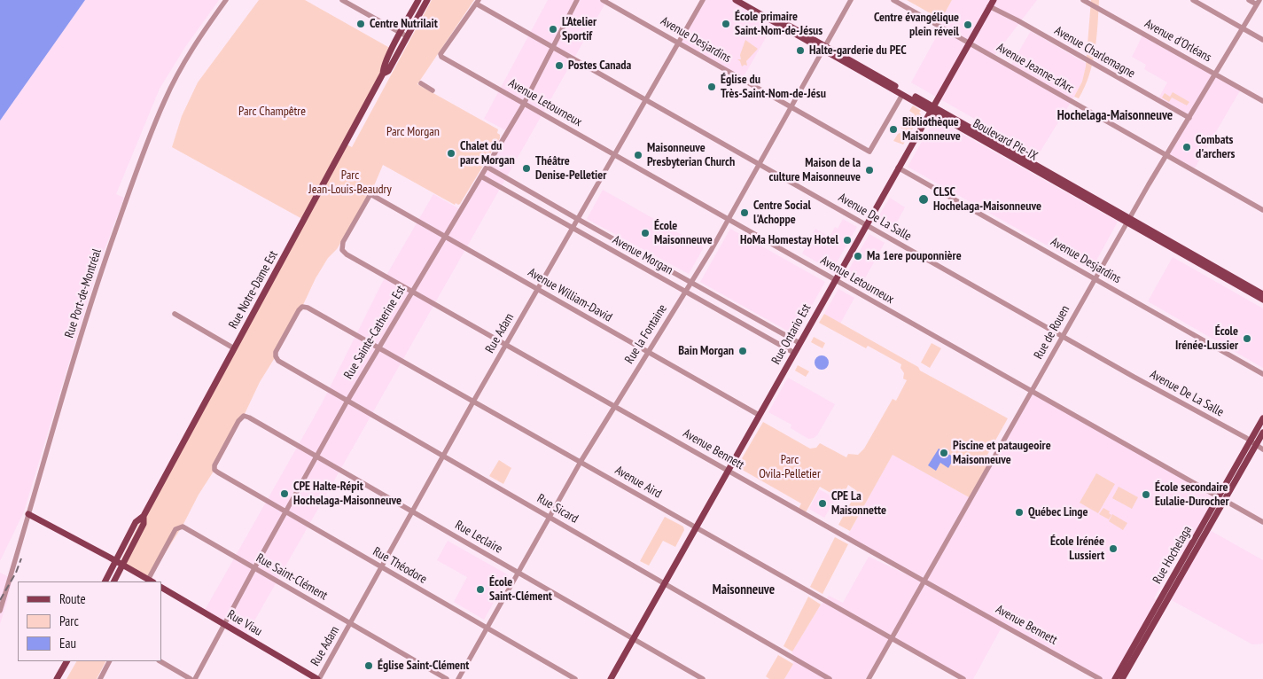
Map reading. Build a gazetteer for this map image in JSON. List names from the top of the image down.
{
  "streets": {
    "main road": [
      "Boulevard Pie-IX",
      "Rue Notre-Dame Est",
      "Rue Ontario Est",
      "Rue Hochelaga",
      "Rue Viau"
    ],
    "street": [
      "Avenue Desjardins",
      "Avenue d'Orléans",
      "Avenue Charlemagne",
      "Avenue Jeanne-d'Arc",
      "Avenue Letourneux",
      "Avenue De La Salle",
      "Avenue Morgan",
      "Rue Port-de-Montréal",
      "Avenue William-David",
      "Rue Sainte-Catherine Est",
      "Rue de Rouen",
      "Rue Adam",
      "Rue la Fontaine",
      "Avenue Bennett",
      "Avenue Aird",
      "Rue Sicard",
      "Rue Leclaire",
      "Rue Théodore",
      "Rue Saint-Clément"
    ]
  },
  "crossings": [
    ["Avenue Desjardins", "Boulevard Pie-IX"],
    ["Avenue Desjardins", "Rue de Rouen"],
    ["Avenue Desjardins", "Rue Adam"],
    ["Avenue Desjardins", "Rue la Fontaine"],
    ["Avenue Desjardins", "Rue Ontario Est"],
    ["Avenue d'Orléans", "Rue de Rouen"],
    ["Avenue Charlemagne", "Rue de Rouen"],
    ["Avenue Charlemagne", "Rue Ontario Est"],
    ["Avenue Jeanne-d'Arc", "Rue de Rouen"],
    ["Avenue Jeanne-d'Arc", "Rue Ontario Est"],
    ["Avenue Letourneux", "Avenue De La Salle"],
    ["Avenue Letourneux", "Rue Sainte-Catherine Est"],
    ["Avenue Letourneux", "Rue de Rouen"],
    ["Avenue Letourneux", "Rue Adam"],
    ["Avenue Letourneux", "Rue la Fontaine"],
    ["Avenue Letourneux", "Rue Ontario Est"],
    ["Avenue Letourneux", "Rue Hochelaga"],
    ["Boulevard Pie-IX", "Rue de Rouen"],
    ["Boulevard Pie-IX", "Rue la Fontaine"],
    ["Boulevard Pie-IX", "Rue Ontario Est"],
    ["Avenue De La Salle", "Rue Sainte-Catherine Est"],
    ["Avenue De La Salle", "Rue de Rouen"],
    ["Avenue De La Salle", "Rue Adam"],
    ["Avenue De La Salle", "Rue la Fontaine"],
    ["Avenue De La Salle", "Rue Ontario Est"],
    ["Avenue De La Salle", "Rue Hochelaga"],
    ["Avenue Morgan", "Rue Sainte-Catherine Est"],
    ["Avenue Morgan", "Rue Adam"],
    ["Avenue Morgan", "Rue la Fontaine"],
    ["Avenue Morgan", "Rue Ontario Est"],
    ["Avenue William-David", "Rue Sainte-Catherine Est"],
    ["Avenue William-David", "Rue Adam"],
    ["Avenue William-David", "Rue la Fontaine"],
    ["Avenue William-David", "Rue Ontario Est"],
    ["Avenue William-David", "Avenue Bennett"],
    ["Rue Sainte-Catherine Est", "Avenue Bennett"],
    ["Rue Sainte-Catherine Est", "Avenue Aird"],
    ["Rue Sainte-Catherine Est", "Rue Sicard"],
    ["Rue Sainte-Catherine Est", "Rue Leclaire"],
    ["Rue Sainte-Catherine Est", "Rue Théodore"],
    ["Rue Sainte-Catherine Est", "Rue Saint-Clément"],
    ["Rue Sainte-Catherine Est", "Rue Viau"],
    ["Rue de Rouen", "Avenue Bennett"],
    ["Rue de Rouen", "Avenue Aird"],
    ["Rue Adam", "Avenue Bennett"],
    ["Rue Adam", "Avenue Aird"],
    ["Rue Adam", "Rue Sicard"],
    ["Rue Adam", "Rue Leclaire"],
    ["Rue Adam", "Rue Théodore"],
    ["Rue Adam", "Rue Saint-Clément"],
    ["Rue Adam", "Rue Viau"],
    ["Rue la Fontaine", "Avenue Bennett"],
    ["Rue la Fontaine", "Avenue Aird"],
    ["Rue la Fontaine", "Rue Sicard"],
    ["Rue la Fontaine", "Rue Leclaire"],
    ["Rue la Fontaine", "Rue Théodore"],
    ["Rue Ontario Est", "Avenue Bennett"],
    ["Rue Ontario Est", "Avenue Aird"],
    ["Rue Ontario Est", "Rue Sicard"],
    ["Rue Ontario Est", "Rue Leclaire"],
    ["Avenue Aird", "Rue Sicard"],
    ["Rue Leclaire", "Rue Théodore"]
  ],
  "districts": ["Hochelaga-Maisonneuve", "Maisonneuve"],
  "parks": [
    "Parc Champêtre",
    "Parc Morgan",
    "Parc Jean-Louis-Beaudry",
    "Parc Ovila-Pelletier"
  ],
  "places": [
    "Centre Nutrilait",
    "École primaire Saint-Nom-de-Jésus",
    "Centre évangélique plein réveil",
    "L'Atelier Sportif",
    "Halte-garderie du PEC",
    "Postes Canada",
    "Église du Très-Saint-Nom-de-Jésu",
    "Bibliothèque Maisonneuve",
    "Combats d'archers",
    "Chalet du parc Morgan",
    "Maisonneuve Presbyterian Church",
    "Théâtre Denise-Pelletier",
    "Maison de la culture Maisonneuve",
    "CLSC Hochelaga-Maisonneuve",
    "Centre Social l'Achoppe",
    "École Maisonneuve",
    "HoMa Homestay Hotel",
    "Ma 1ere pouponnière",
    "École Irénée-Lussier",
    "Bain Morgan",
    "Piscine et pataugeoire Maisonneuve",
    "CPE Halte-Répit Hochelaga-Maisonneuve",
    "École secondaire Eulalie-Durocher",
    "CPE La Maisonnette",
    "Québec Linge",
    "École Irénée Lussiert",
    "École Saint-Clément",
    "Église Saint-Clément"
  ],
  "legend": ["Route", "Parc", "Eau"]
}
